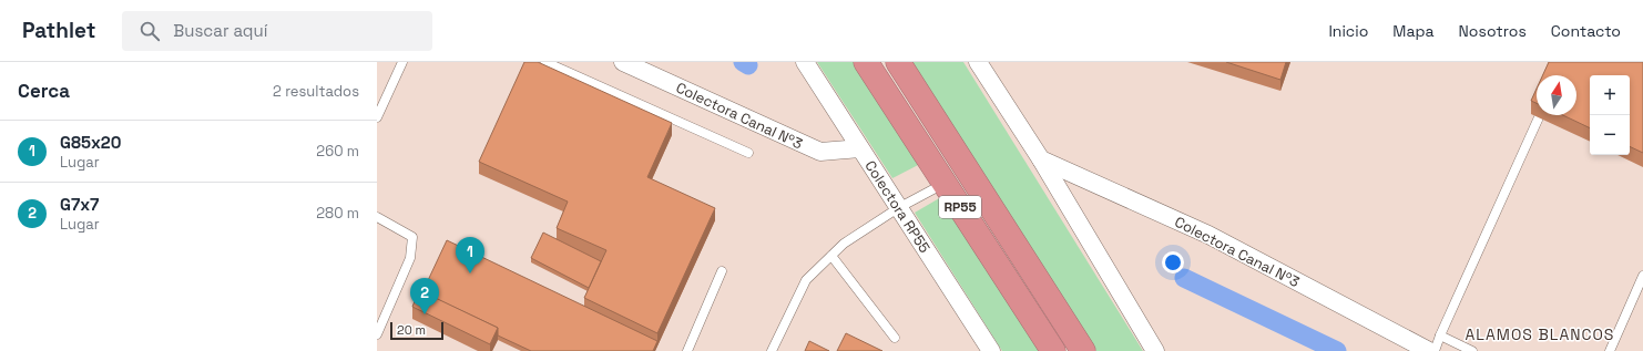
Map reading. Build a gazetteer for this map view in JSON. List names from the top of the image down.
{
  "streets": {
    "highway": ["RP55"],
    "street": ["Colectora Canal Nº3", "Colectora RP55"]
  },
  "crossings": [
    ["Colectora Canal Nº3", "Colectora RP55"]
  ],
  "districts": ["ALAMOS BLANCOS"],
  "scale_bar": "20 m",
  "north": "top",
  "page": {
    "header": "Pathlet",
    "search": "Buscar aquí",
    "nav": [
      "Inicio",
      "Mapa",
      "Nosotros",
      "Contacto"
    ],
    "heading": ["Cerca", "2 resultados"],
    "map_buttons": ["+", "−"],
    "list": [
      {
        "mark": "1",
        "name": "G85x20",
        "note": "Lugar",
        "value": "260 m"
      },
      {
        "mark": "2",
        "name": "G7x7",
        "note": "Lugar",
        "value": "280 m"
      }
    ],
    "pins": ["1", "2"],
    "scale": "20 m"
  }
}
